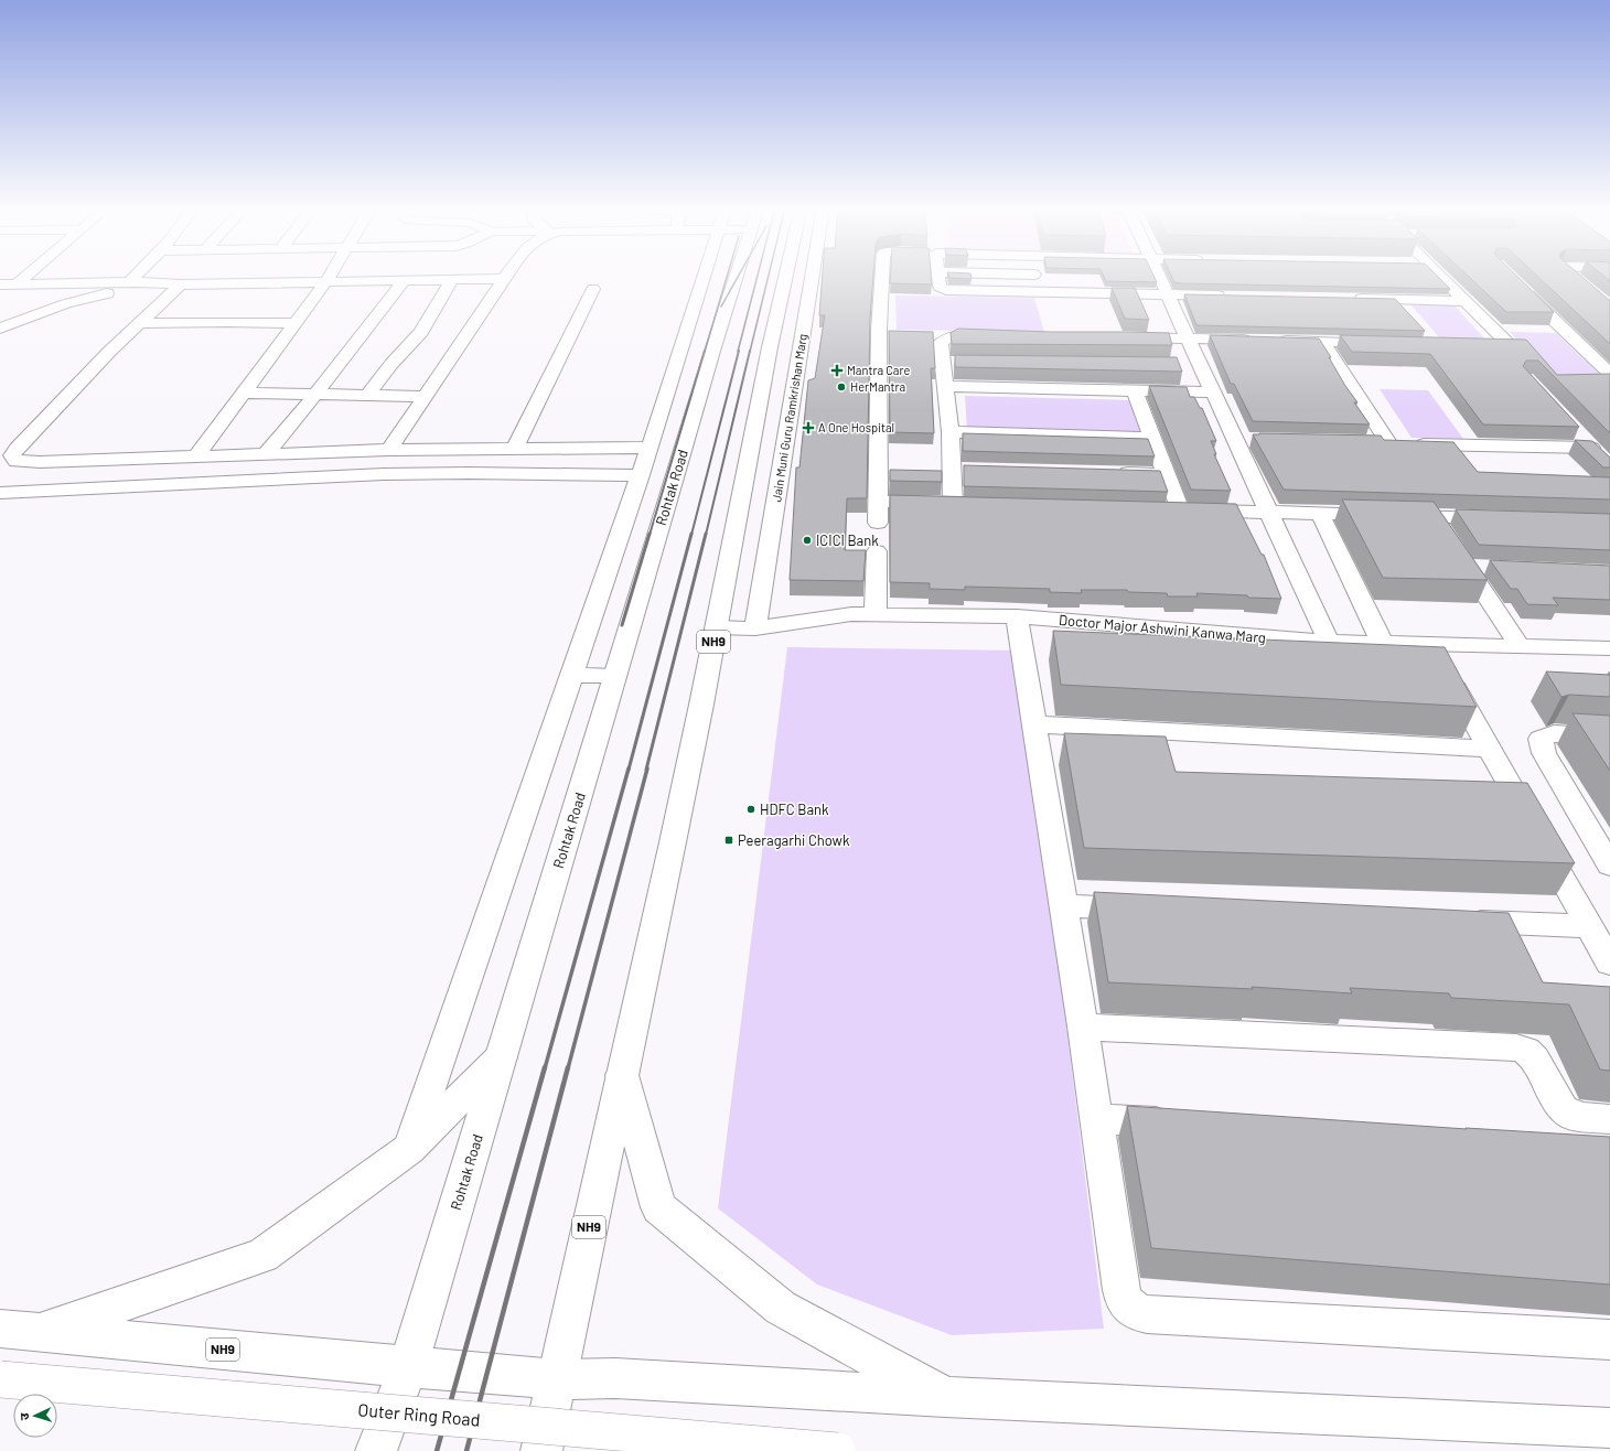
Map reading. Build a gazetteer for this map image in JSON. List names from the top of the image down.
{
  "streets": {
    "main road": [
      "Jain Muni Guru Ramkrishan Marg",
      "Rohtak Road",
      "Doctor Major Ashwini Kanwa Marg",
      "NH9",
      "Outer Ring Road"
    ]
  },
  "crossings": [
    ["Jain Muni Guru Ramkrishan Marg", "Doctor Major Ashwini Kanwa Marg"],
    ["Rohtak Road", "NH9"],
    ["Doctor Major Ashwini Kanwa Marg", "NH9"]
  ],
  "places": {
    "health": ["Mantra Care", "A One Hospital"],
    "other": ["HerMantra", "ICICI Bank", "HDFC Bank"],
    "transit": ["Peeragarhi Chowk"]
  },
  "north": "left"
}
